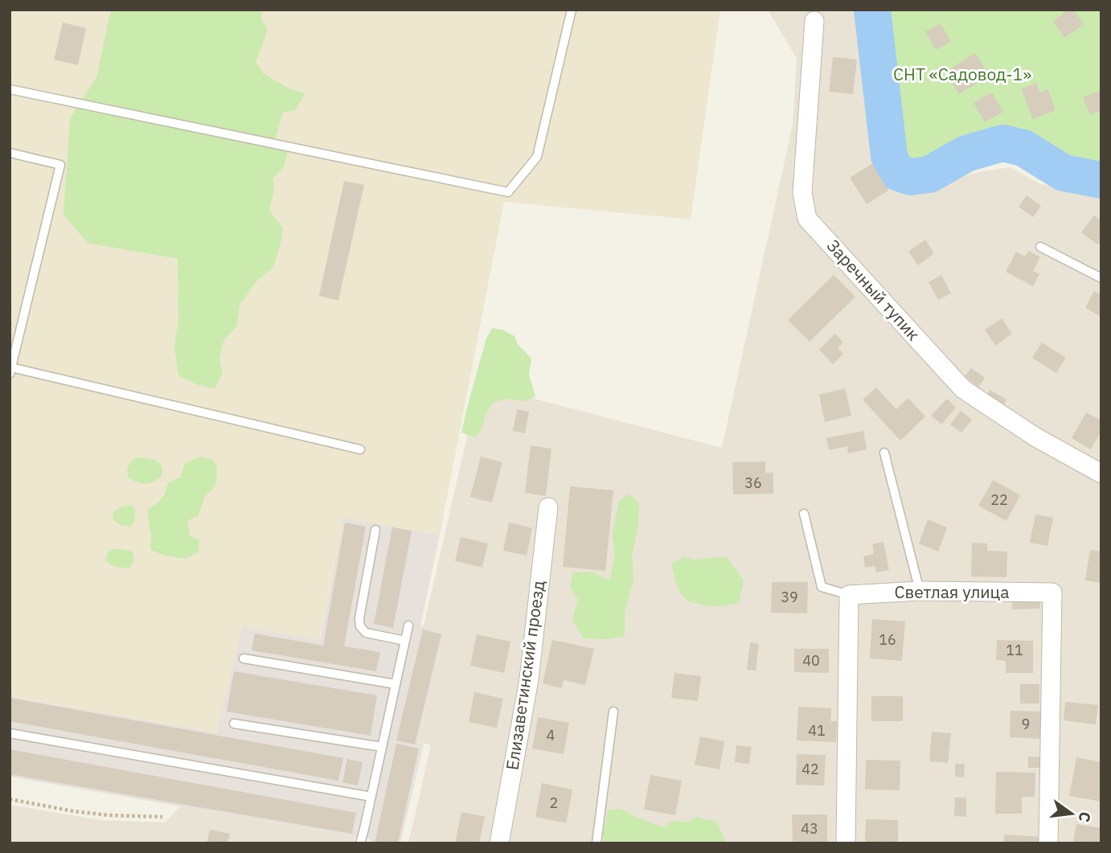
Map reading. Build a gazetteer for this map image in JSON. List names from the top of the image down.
{
  "streets": {
    "street": ["Заречный тупик", "Светлая улица", "Елизаветинский проезд"]
  },
  "parks": ["СНТ «Садовод-1»"],
  "house_numbers": [
    "36",
    "22",
    "39",
    "16",
    "11",
    "40",
    "9",
    "41",
    "4",
    "42",
    "2",
    "43"
  ],
  "north": "right"
}
